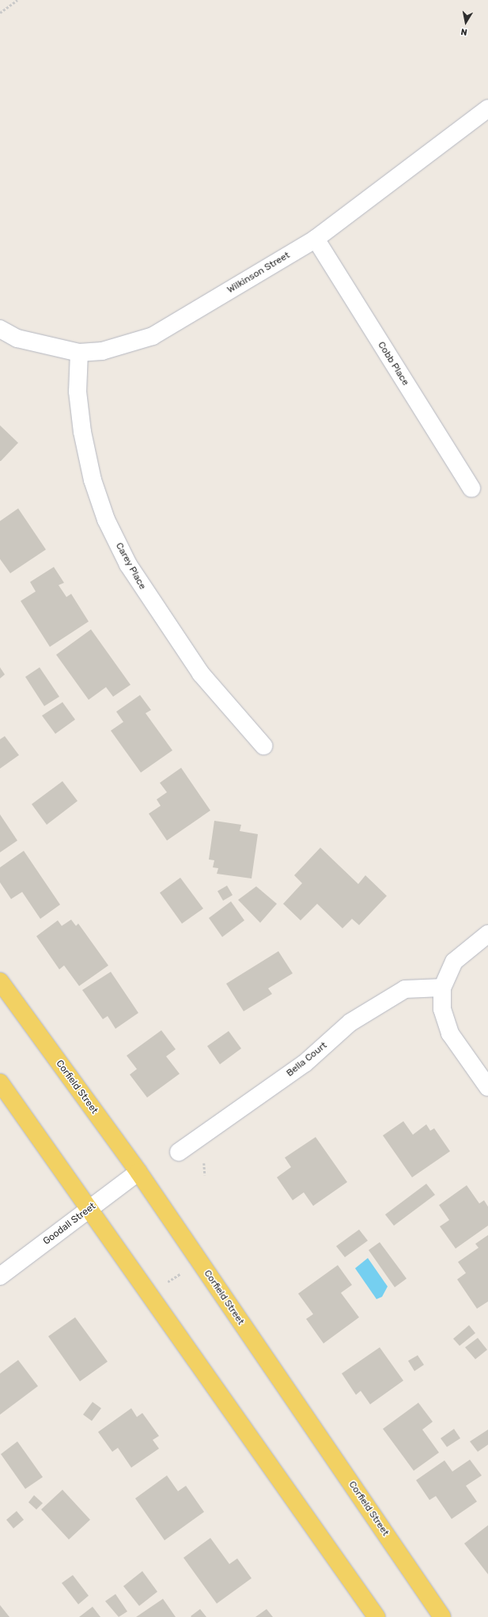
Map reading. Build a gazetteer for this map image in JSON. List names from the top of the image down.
{
  "streets": {
    "main road": ["Corfield Street"],
    "street": [
      "Wilkinson Street",
      "Cobb Place",
      "Carey Place",
      "Bella Court",
      "Goodall Street"
    ]
  },
  "crossings": [
    ["Wilkinson Street", "Cobb Place"],
    ["Wilkinson Street", "Carey Place"],
    ["Corfield Street", "Goodall Street"]
  ],
  "north": "bottom"
}
